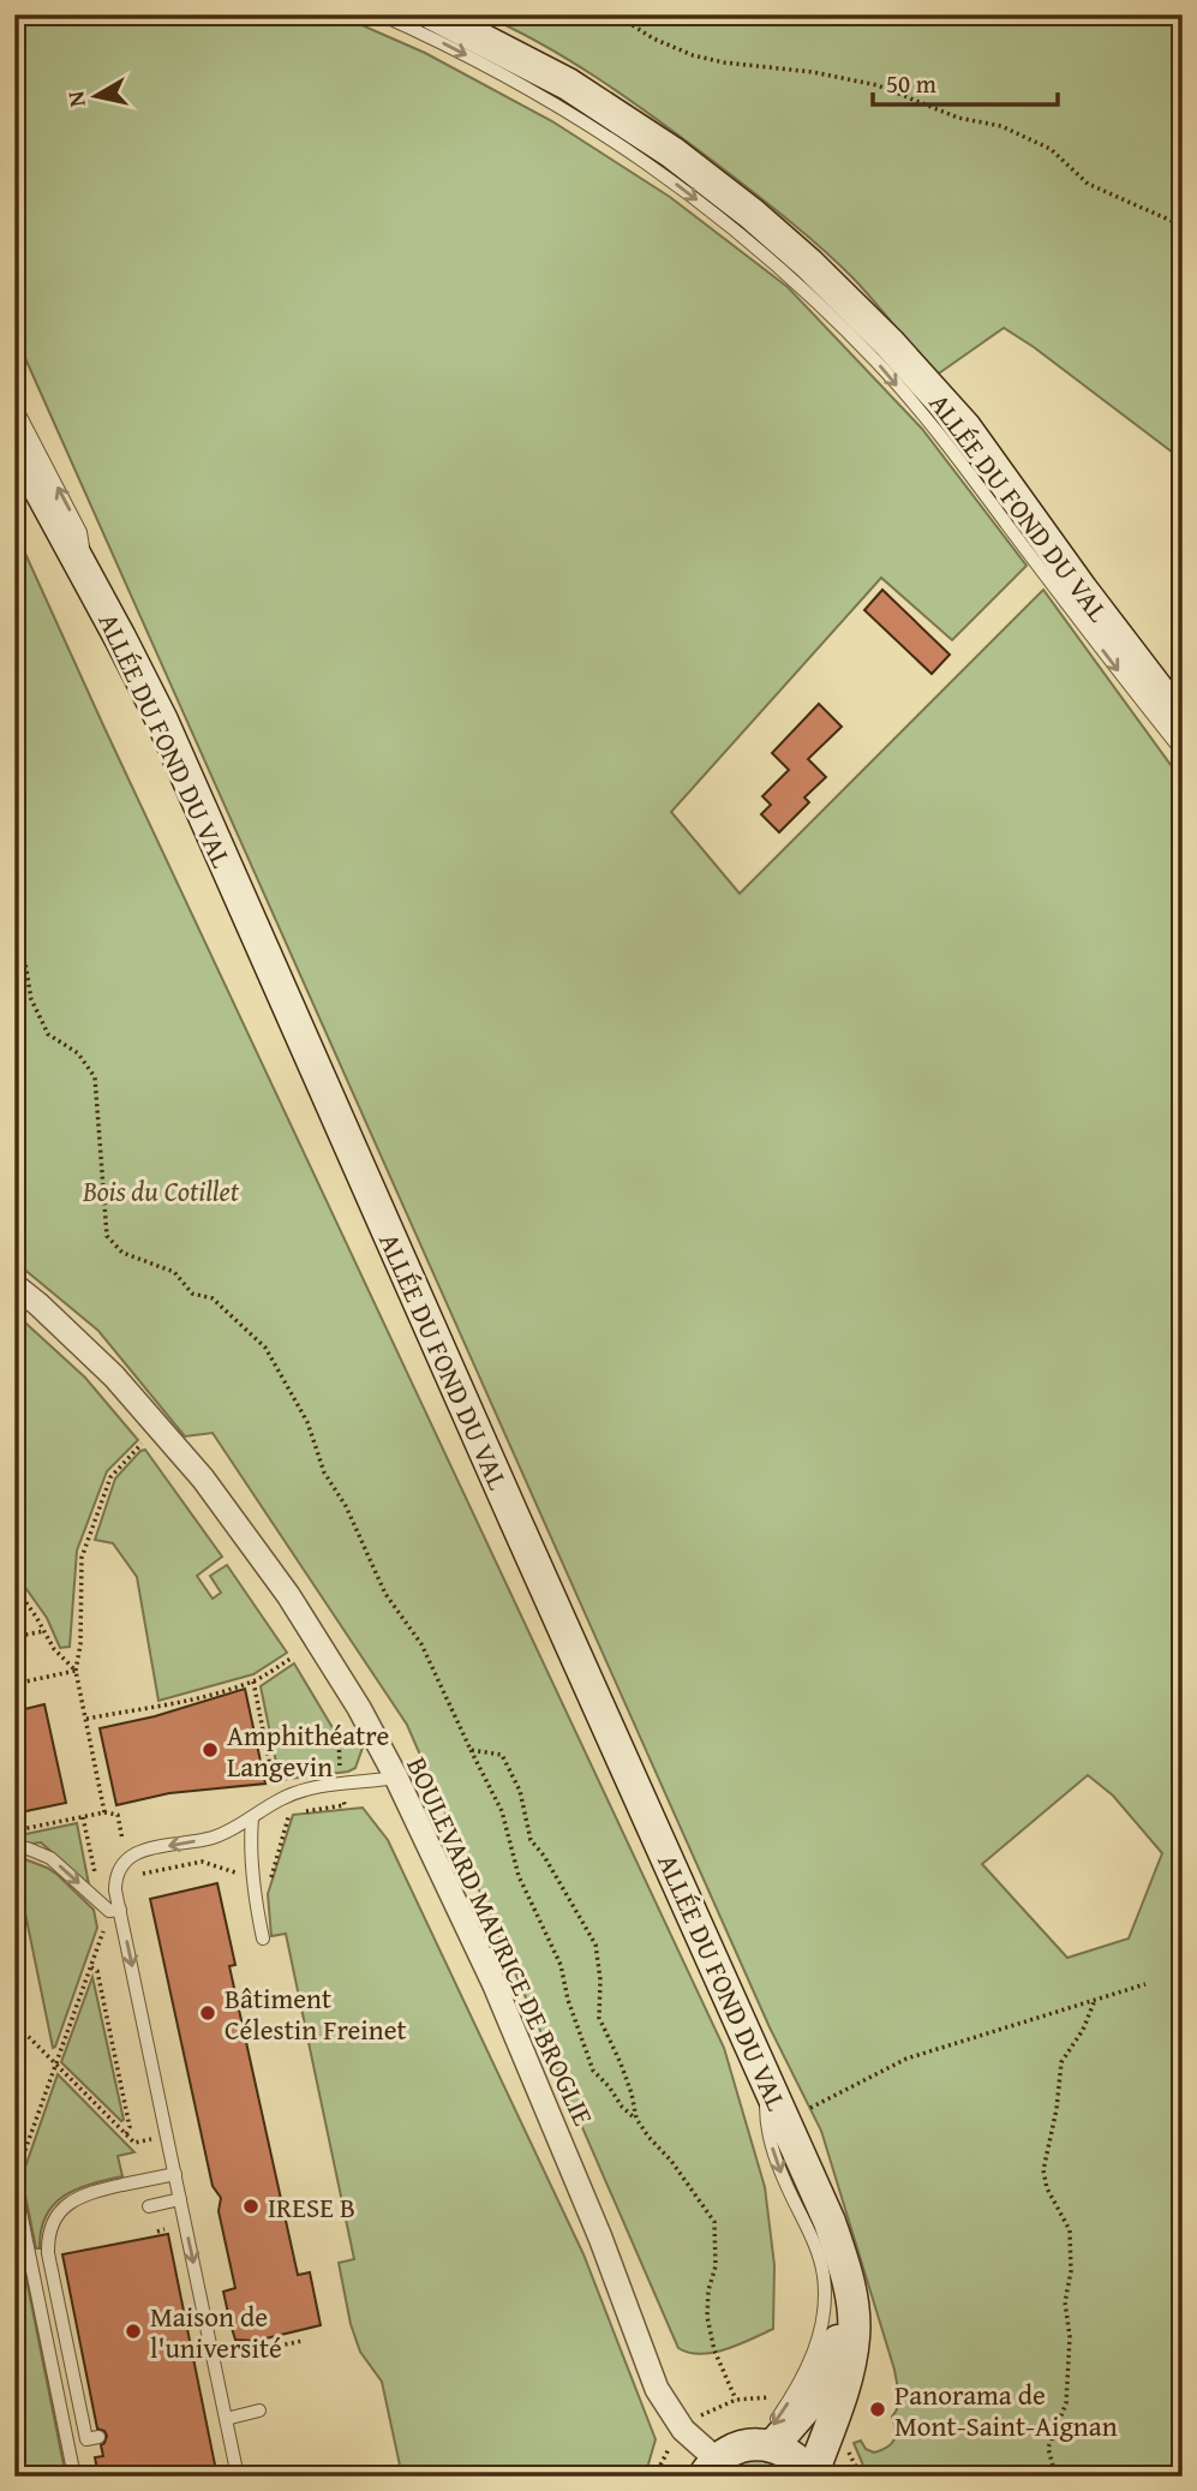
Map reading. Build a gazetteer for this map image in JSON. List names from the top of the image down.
{
  "streets": {
    "street": ["ALLÉE DU FOND DU VAL", "BOULEVARD MAURICE DE BROGLIE"]
  },
  "parks": ["Bois du Cotillet"],
  "places": [
    "Amphithéatre Langevin",
    "Bâtiment Célestin Freinet",
    "IRESE B",
    "Maison de l'université",
    "Panorama de Mont-Saint-Aignan"
  ],
  "scale_bar": "50 m",
  "north": "left"
}
